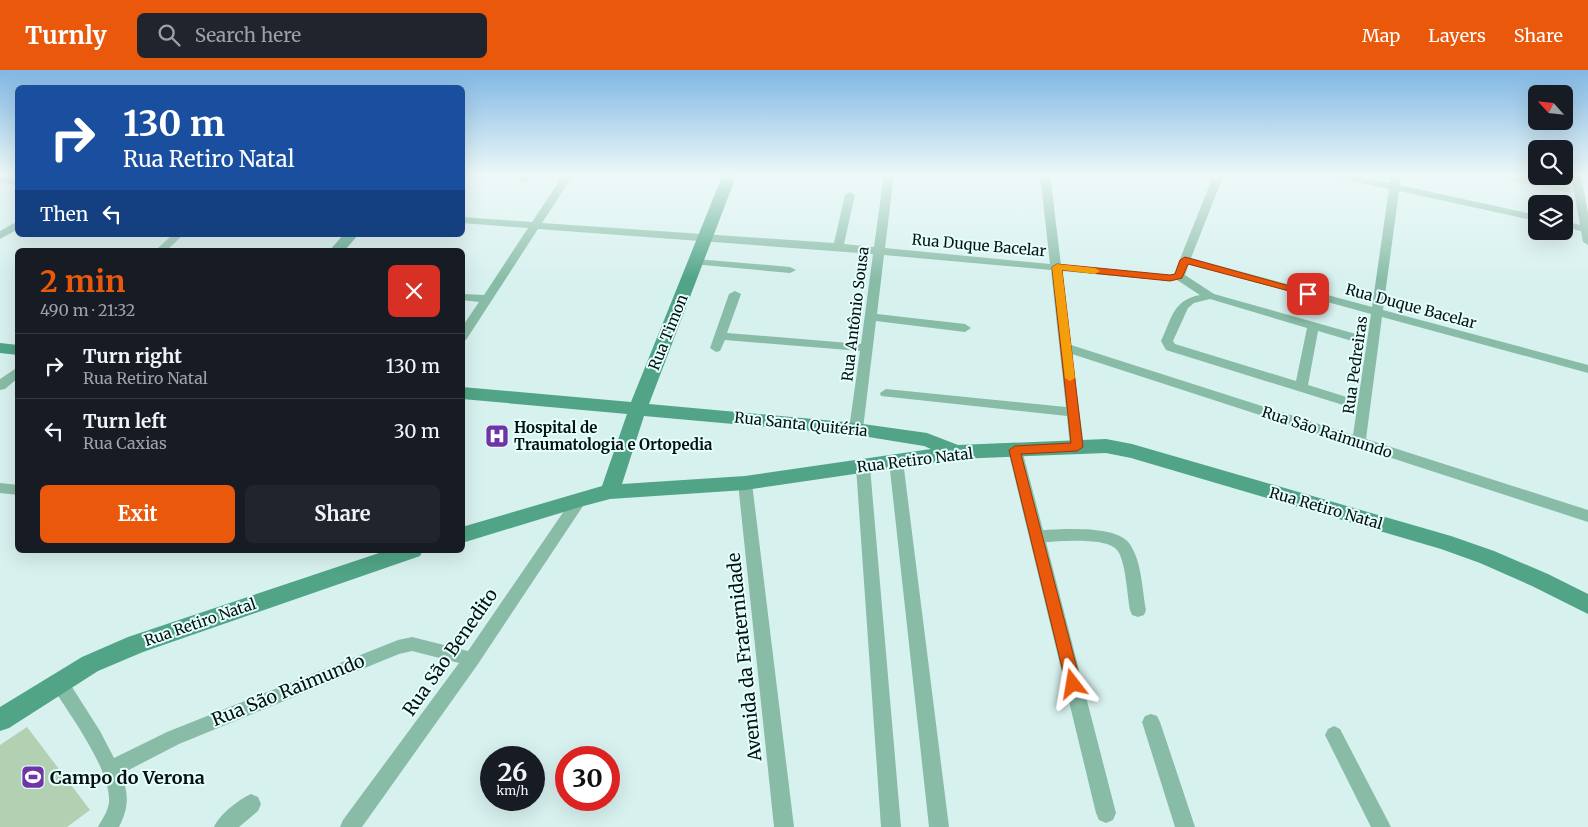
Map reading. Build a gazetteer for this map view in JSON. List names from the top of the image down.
{
  "streets": {
    "street": [
      "Rua Duque Bacelar",
      "Rua Antônio Sousa",
      "Rua Timon",
      "Rua Pedreiras",
      "Rua Santa Quitéria",
      "Rua São Raimundo",
      "Rua Retiro Natal",
      "Rua São Benedito",
      "Avenida da Fraternidade"
    ]
  },
  "crossings": [
    ["Rua Duque Bacelar", "Rua Antônio Sousa"],
    ["Rua Duque Bacelar", "Rua Timon"],
    ["Rua Duque Bacelar", "Rua Pedreiras"],
    ["Rua Antônio Sousa", "Rua Santa Quitéria"],
    ["Rua Timon", "Rua Santa Quitéria"],
    ["Rua Timon", "Rua Retiro Natal"],
    ["Rua Pedreiras", "Rua São Raimundo"],
    ["Rua Santa Quitéria", "Rua Retiro Natal"],
    ["Rua São Raimundo", "Rua São Benedito"],
    ["Rua Retiro Natal", "Rua São Benedito"],
    ["Rua Retiro Natal", "Avenida da Fraternidade"]
  ],
  "places": {
    "hospital": ["Hospital de Traumatologia e Ortopedia"],
    "sports": ["Campo do Verona"]
  },
  "north": "top left",
  "page": {
    "header": "Turnly",
    "search": "Search here",
    "nav": ["Map", "Layers", "Share"],
    "turn": ["130 m", "Rua Retiro Natal"],
    "then": "Then",
    "heading": ["2 min", "490 m · 21:32"],
    "list": [
      {
        "name": "Turn right",
        "note": "Rua Retiro Natal",
        "value": "130 m"
      },
      {
        "name": "Turn left",
        "note": "Rua Caxias",
        "value": "30 m"
      }
    ],
    "buttons": ["Exit", "Share"],
    "speed": "26 km/h",
    "limit": "30"
  }
}
